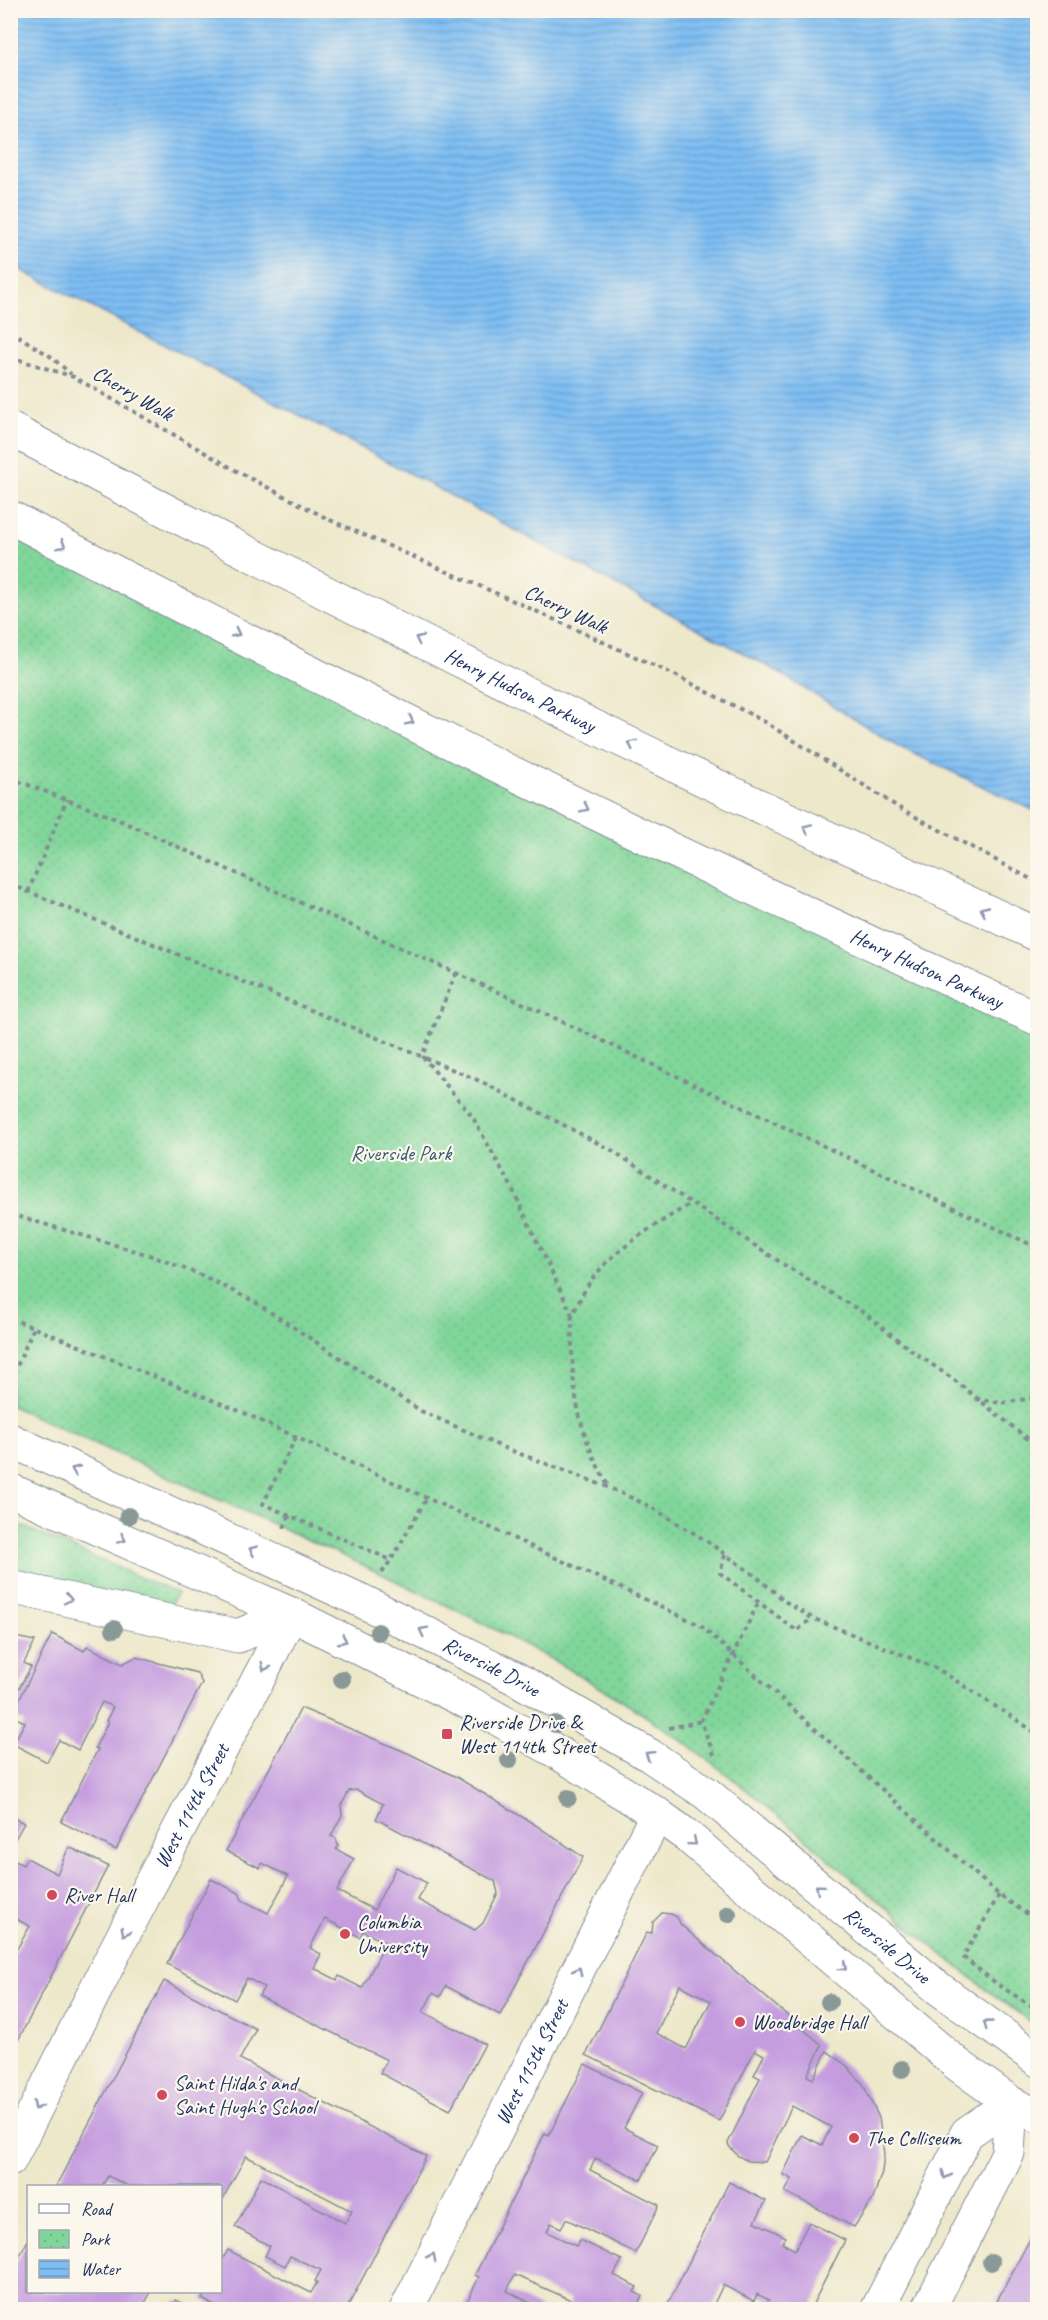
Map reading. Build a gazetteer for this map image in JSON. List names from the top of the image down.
{
  "streets": {
    "main road": [
      "Henry Hudson Parkway",
      "Riverside Drive",
      "West 114th Street",
      "West 115th Street"
    ],
    "path": ["Cherry Walk"]
  },
  "crossings": [
    ["Riverside Drive", "West 114th Street"],
    ["Riverside Drive", "West 115th Street"]
  ],
  "one_way": ["West 114th Street", "West 115th Street"],
  "parks": ["Riverside Park"],
  "places": {
    "transit": ["Riverside Drive & West 114th Street"],
    "other": [
      "River Hall",
      "Columbia University",
      "Woodbridge Hall",
      "Saint Hilda's and Saint Hugh's School",
      "The Colliseum"
    ]
  },
  "legend": ["Road", "Park", "Water"]
}
